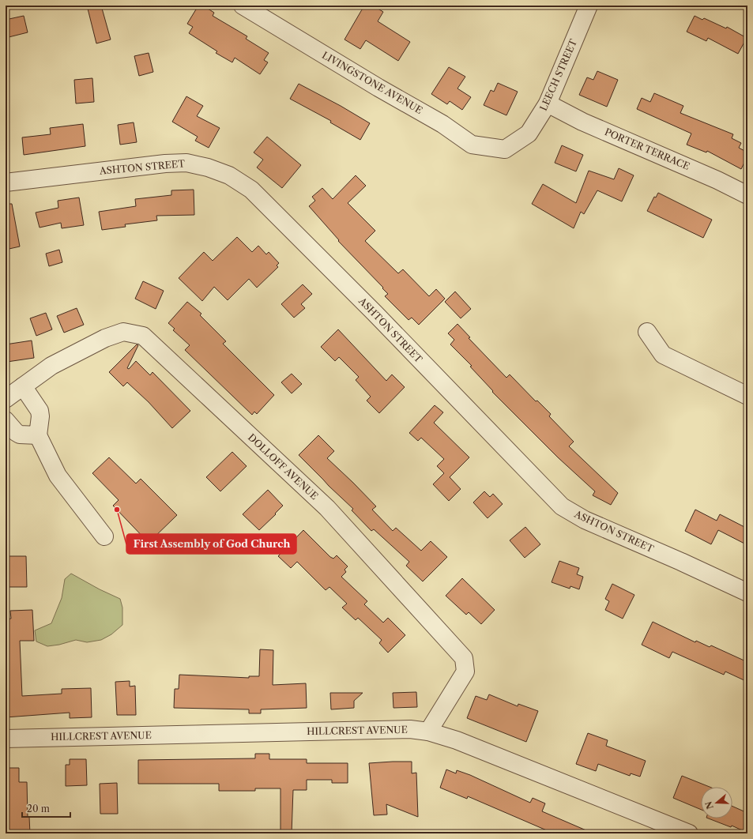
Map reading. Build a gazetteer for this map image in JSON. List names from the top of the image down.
{
  "streets": {
    "street": [
      "LEECH STREET",
      "LIVINGSTONE AVENUE",
      "PORTER TERRACE",
      "ASHTON STREET",
      "DOLLOFF AVENUE",
      "HILLCREST AVENUE"
    ]
  },
  "crossings": [
    ["LEECH STREET", "LIVINGSTONE AVENUE"],
    ["LEECH STREET", "PORTER TERRACE"],
    ["DOLLOFF AVENUE", "HILLCREST AVENUE"]
  ],
  "places": ["First Assembly of God Church"],
  "scale_bar": "20 m",
  "north": "left"
}
